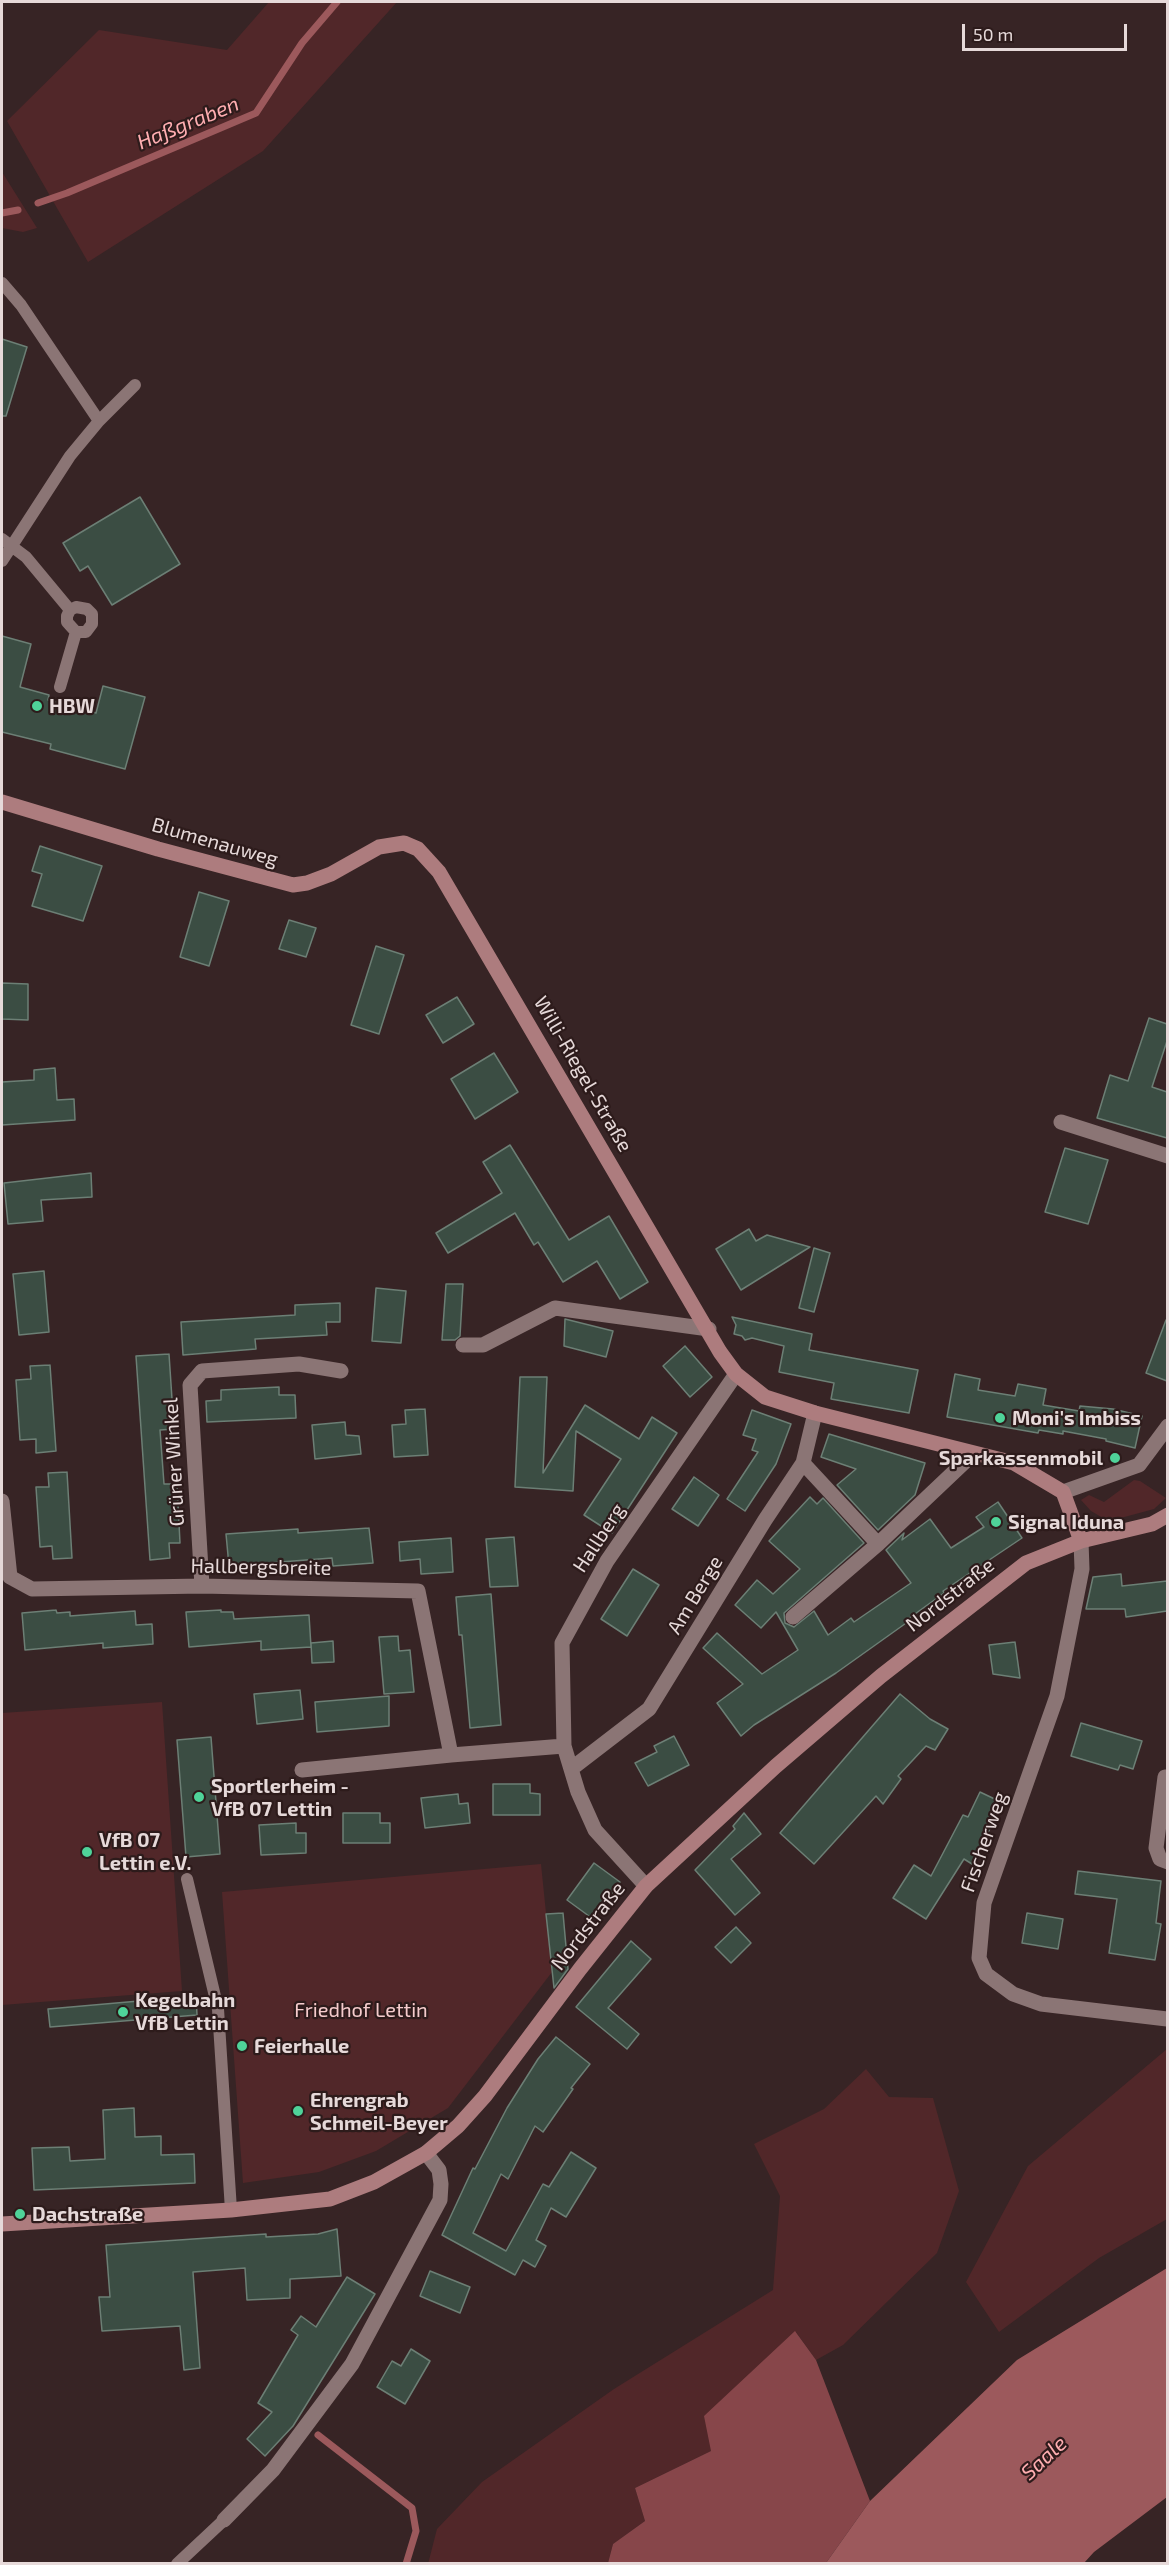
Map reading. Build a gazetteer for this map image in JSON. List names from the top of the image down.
{
  "streets": {
    "street": [
      "Blumenauweg",
      "Willi-Riegel-Straße",
      "Grüner Winkel",
      "Hallberg",
      "Hallbergsbreite",
      "Am Berge",
      "Nordstraße",
      "Fischerweg"
    ]
  },
  "crossings": [
    ["Blumenauweg", "Willi-Riegel-Straße"],
    ["Willi-Riegel-Straße", "Hallberg"],
    ["Willi-Riegel-Straße", "Am Berge"],
    ["Grüner Winkel", "Hallbergsbreite"],
    ["Hallberg", "Am Berge"],
    ["Hallberg", "Nordstraße"],
    ["Nordstraße", "Fischerweg"]
  ],
  "water": ["Haßgraben", "Saale"],
  "parks": ["Friedhof Lettin"],
  "places": [
    "HBW",
    "Moni's Imbiss",
    "Sparkassenmobil",
    "Signal Iduna",
    "Sportlerheim - VfB 07 Lettin",
    "VfB 07 Lettin e.V.",
    "Kegelbahn VfB Lettin",
    "Feierhalle",
    "Ehrengrab Schmeil-Beyer",
    "Dachstraße"
  ],
  "scale_bar": "50 m"
}
